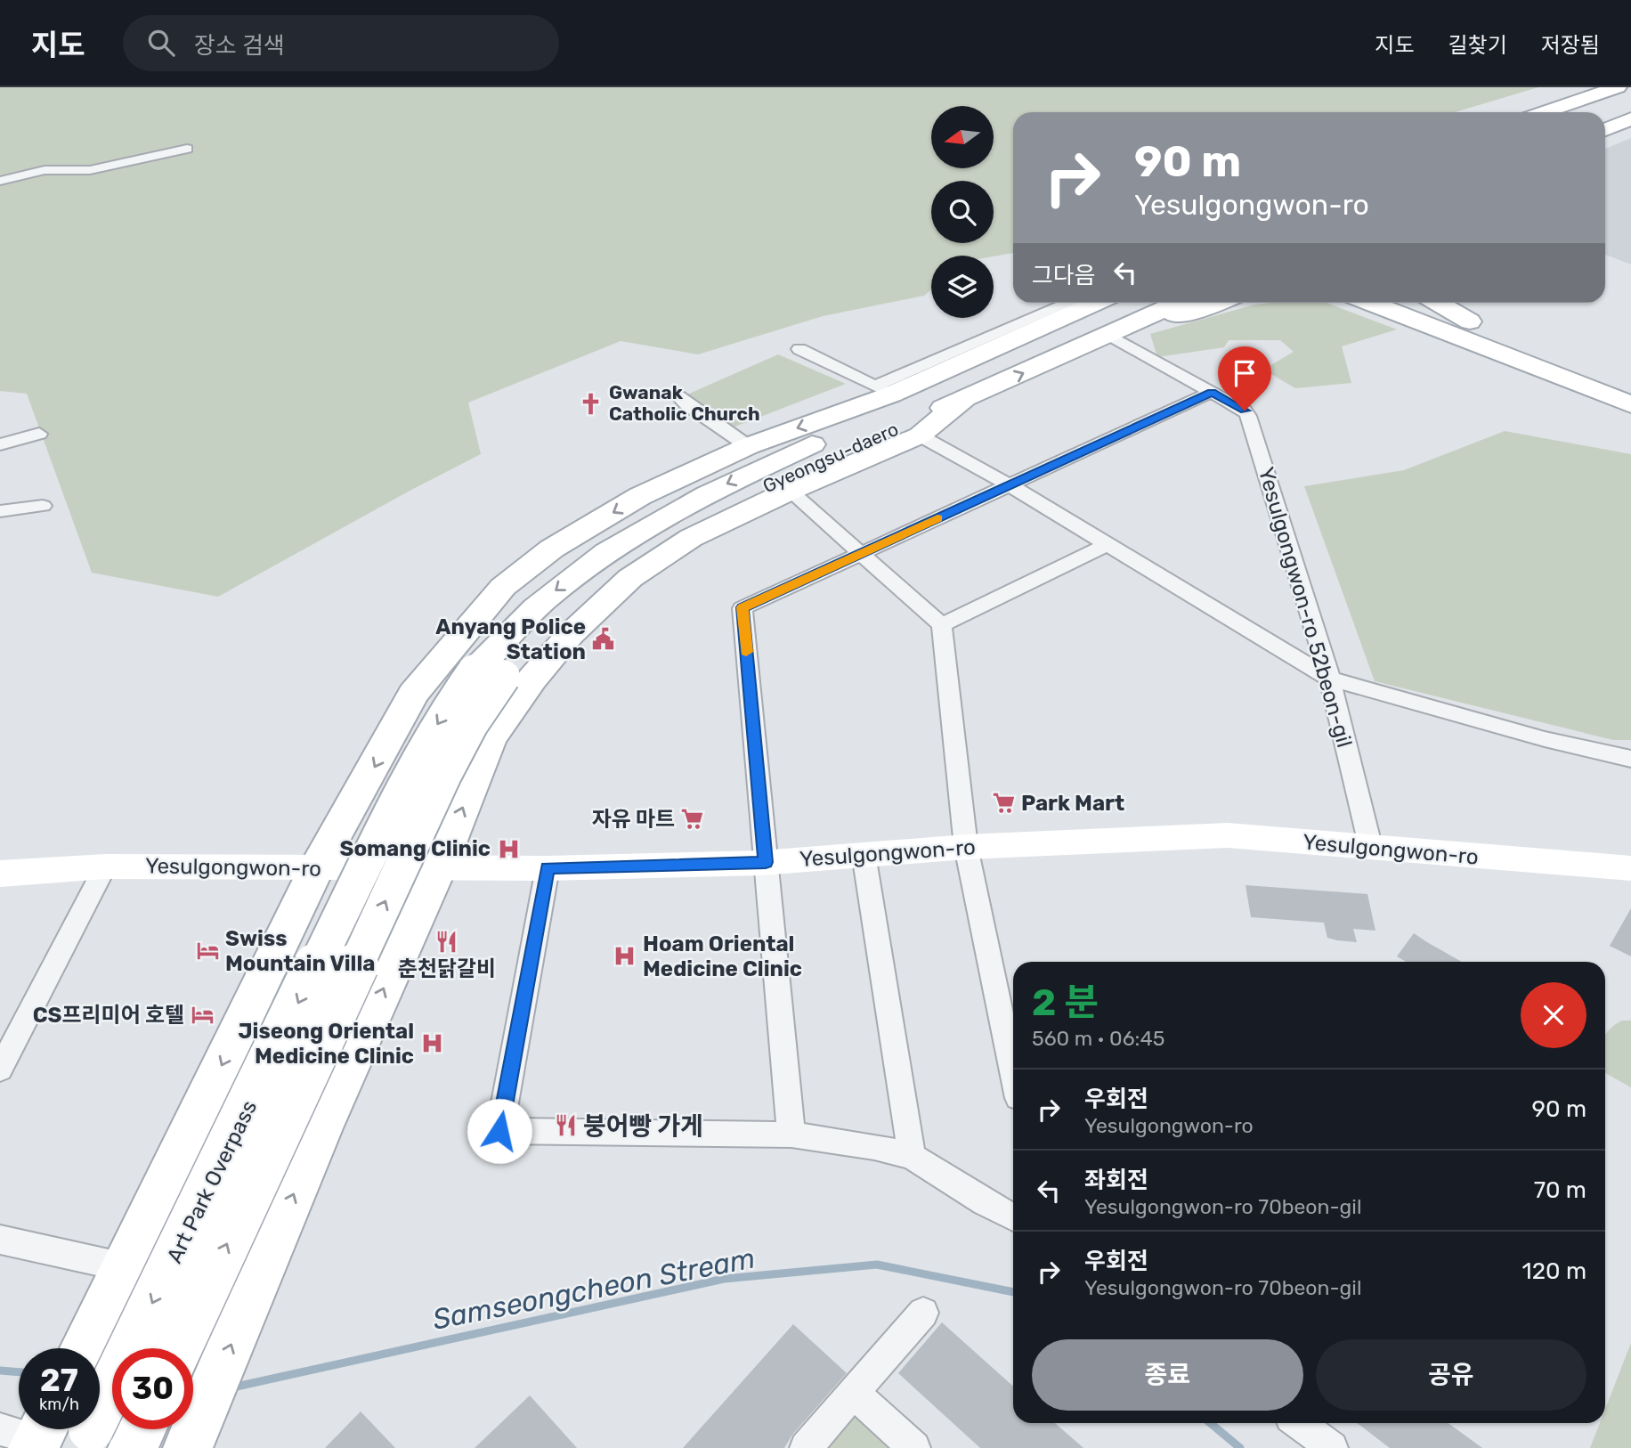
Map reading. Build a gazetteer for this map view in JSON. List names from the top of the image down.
{
  "streets": {
    "main road": ["Gyeongsu-daero", "Art Park Overpass"],
    "street": ["Yesulgongwon-ro 52beon-gil", "Yesulgongwon-ro"]
  },
  "crossings": [
    ["Gyeongsu-daero", "Yesulgongwon-ro 52beon-gil"],
    ["Gyeongsu-daero", "Art Park Overpass"],
    ["Yesulgongwon-ro 52beon-gil", "Yesulgongwon-ro"]
  ],
  "water": ["Samseongcheon Stream"],
  "places": {
    "church": ["Gwanak Catholic Church"],
    "public building": ["Anyang Police Station"],
    "supermarket": ["Park Mart", "자유 마트"],
    "hospital": ["Somang Clinic", "Hoam Oriental Medicine Clinic", "Jiseong Oriental Medicine Clinic"],
    "restaurant": ["춘천닭갈비", "붕어빵 가게"],
    "hotel": ["Swiss Mountain Villa", "CS프리미어 호텔"]
  },
  "north": "left",
  "page": {
    "header": "지도",
    "search": "장소 검색",
    "nav": ["지도", "길찾기", "저장됨"],
    "turn": ["90 m", "Yesulgongwon-ro"],
    "then": "그다음",
    "heading": ["2 분", "560 m · 06:45"],
    "list": [
      {
        "name": "우회전",
        "note": "Yesulgongwon-ro",
        "value": "90 m"
      },
      {
        "name": "좌회전",
        "note": "Yesulgongwon-ro 70beon-gil",
        "value": "70 m"
      },
      {
        "name": "우회전",
        "note": "Yesulgongwon-ro 70beon-gil",
        "value": "120 m"
      }
    ],
    "buttons": ["종료", "공유"],
    "speed": "27 km/h",
    "limit": "30"
  }
}
